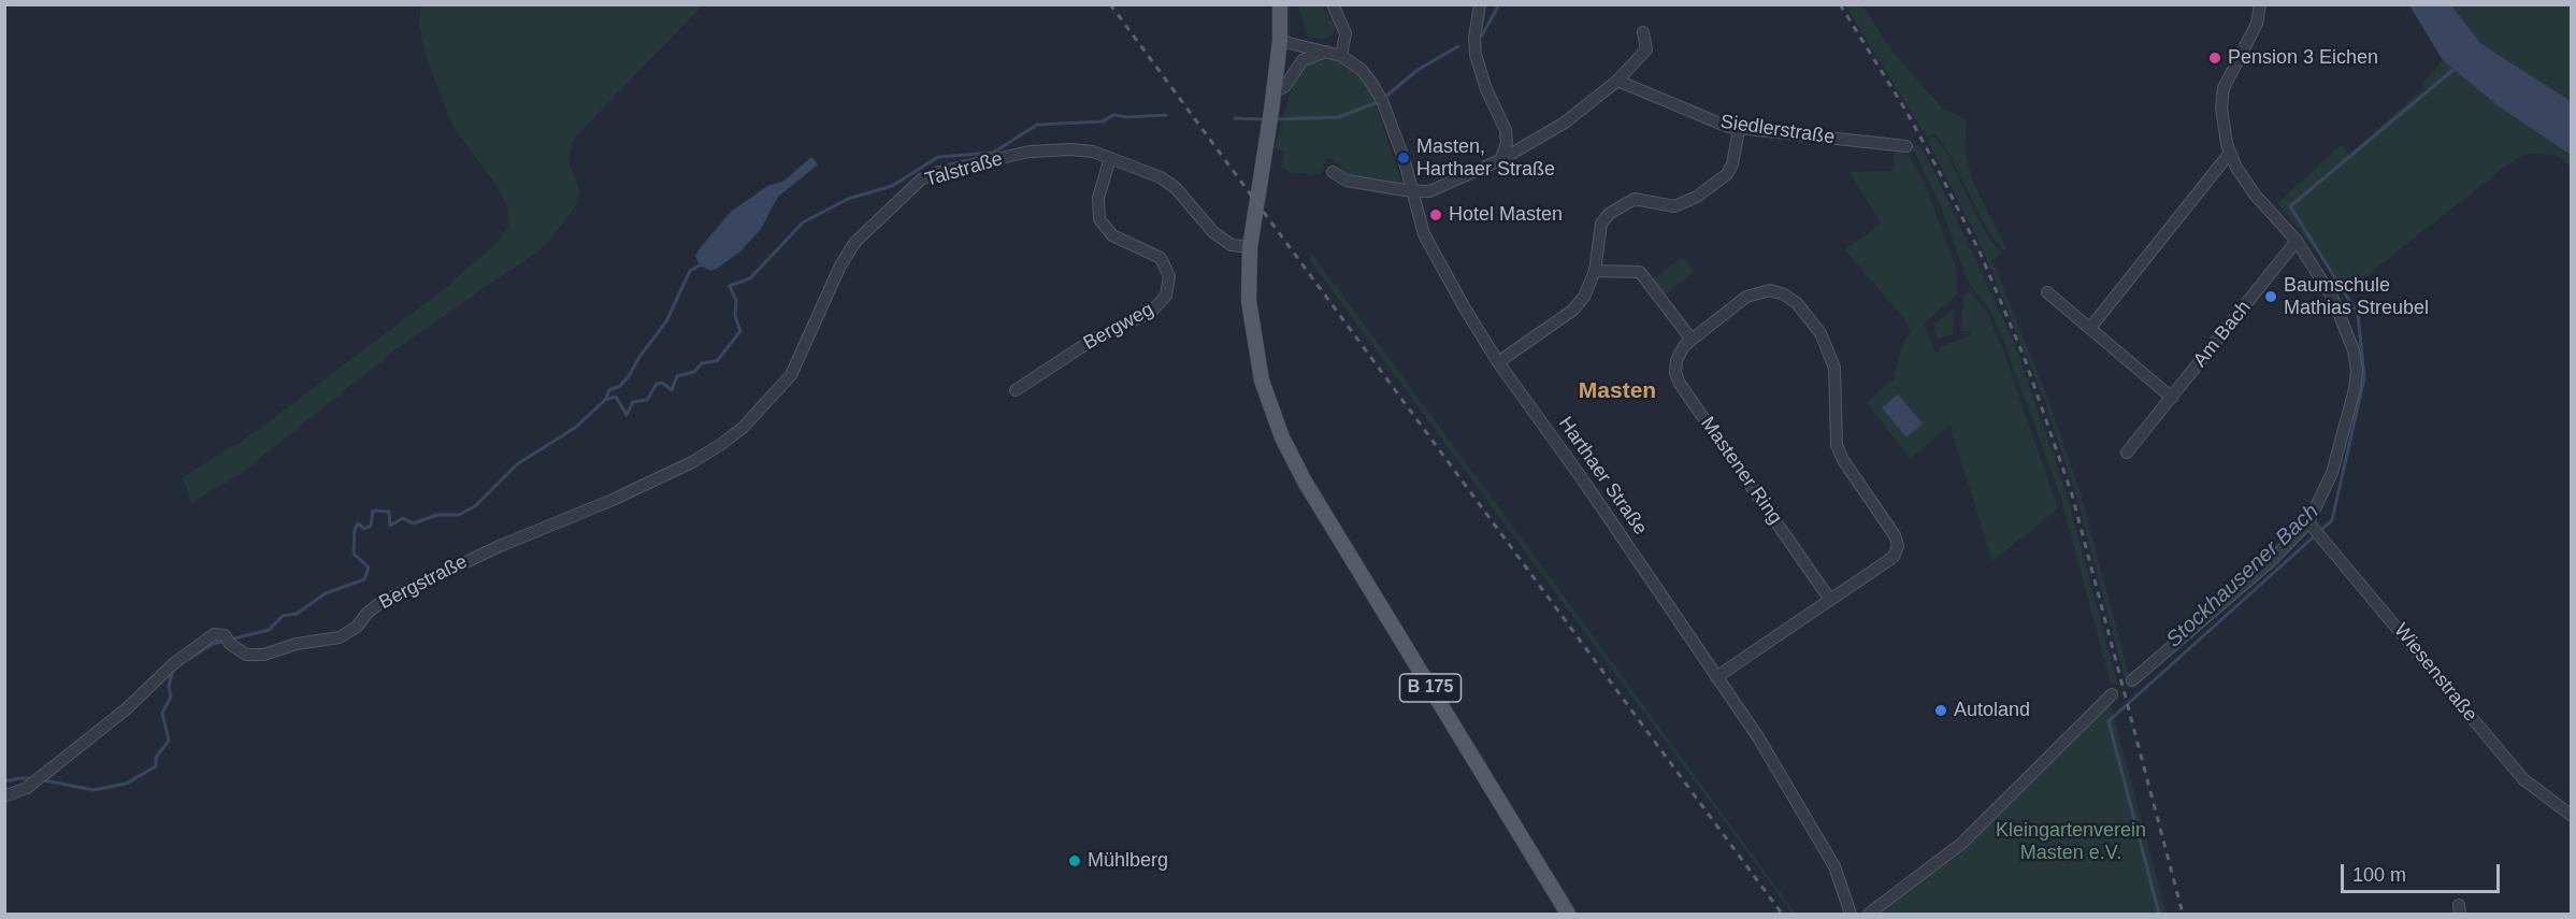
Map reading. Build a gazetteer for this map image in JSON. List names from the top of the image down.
{
  "streets": {
    "main road": ["B 175"],
    "street": [
      "Siedlerstraße",
      "Talstraße",
      "Bergweg",
      "Am Bach",
      "Mastener Ring",
      "Harthaer Straße",
      "Bergstraße",
      "Wiesenstraße"
    ]
  },
  "crossings": [
    ["Talstraße", "Bergweg"],
    ["Talstraße", "Bergstraße"],
    ["Talstraße", "B 175"],
    ["Mastener Ring", "Harthaer Straße"],
    ["Harthaer Straße", "B 175"]
  ],
  "districts": ["Masten"],
  "water": ["Stockhausener Bach"],
  "parks": ["Kleingartenverein Masten e.V."],
  "places": [
    "Pension 3 Eichen",
    "Masten, Harthaer Straße",
    "Hotel Masten",
    "Baumschule Mathias Streubel",
    "Autoland",
    "Mühlberg"
  ],
  "scale_bar": "100 m"
}
